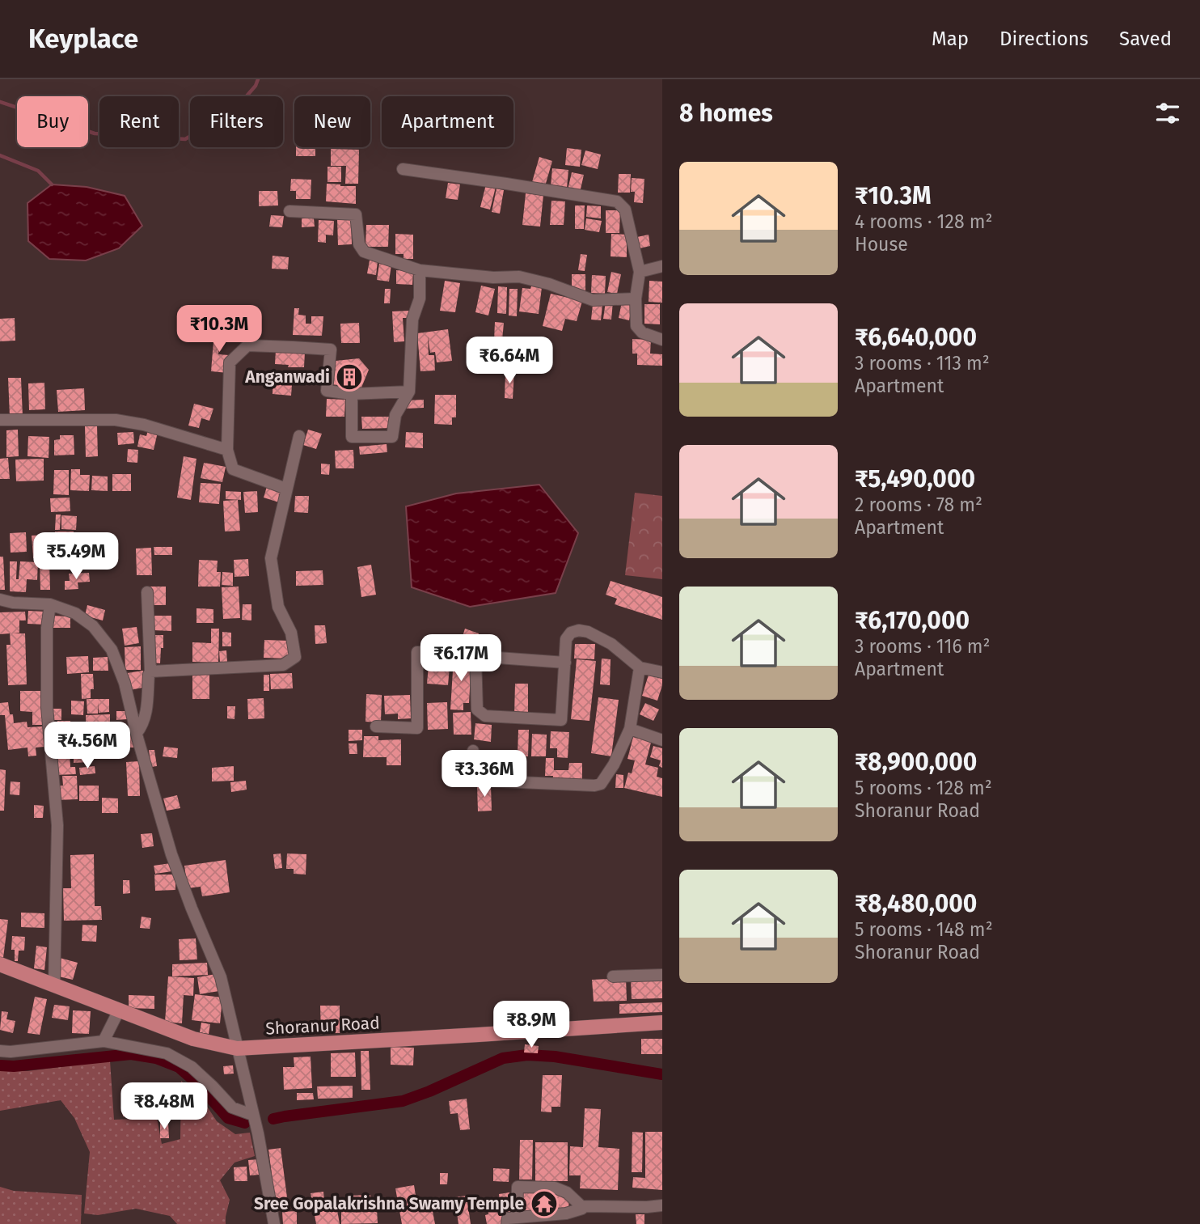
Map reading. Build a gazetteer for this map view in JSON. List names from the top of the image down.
{
  "streets": {
    "main road": ["Shoranur Road"]
  },
  "places": {
    "building": ["Anganwadi"],
    "temple": ["Sree Gopalakrishna Swamy Temple"]
  },
  "page": {
    "header": "Keyplace",
    "nav": ["Map", "Directions", "Saved"],
    "heading": "8 homes",
    "chip": [
      "Buy",
      "Rent",
      "Filters",
      "New",
      "Apartment"
    ],
    "list": [
      {
        "name": "₹10.3M",
        "note": "4 rooms · 128 m² · House"
      },
      {
        "name": "₹6,640,000",
        "note": "3 rooms · 113 m² · Apartment"
      },
      {
        "name": "₹5,490,000",
        "note": "2 rooms · 78 m² · Apartment"
      },
      {
        "name": "₹6,170,000",
        "note": "3 rooms · 116 m² · Apartment"
      },
      {
        "name": "₹8,900,000",
        "note": "5 rooms · 128 m² · Shoranur Road"
      },
      {
        "name": "₹8,480,000",
        "note": "5 rooms · 148 m² · Shoranur Road"
      }
    ],
    "price": [
      "₹10.3M",
      "₹6.64M",
      "₹5.49M",
      "₹6.17M",
      "₹4.56M",
      "₹3.36M",
      "₹8.9M",
      "₹8.48M"
    ]
  }
}
